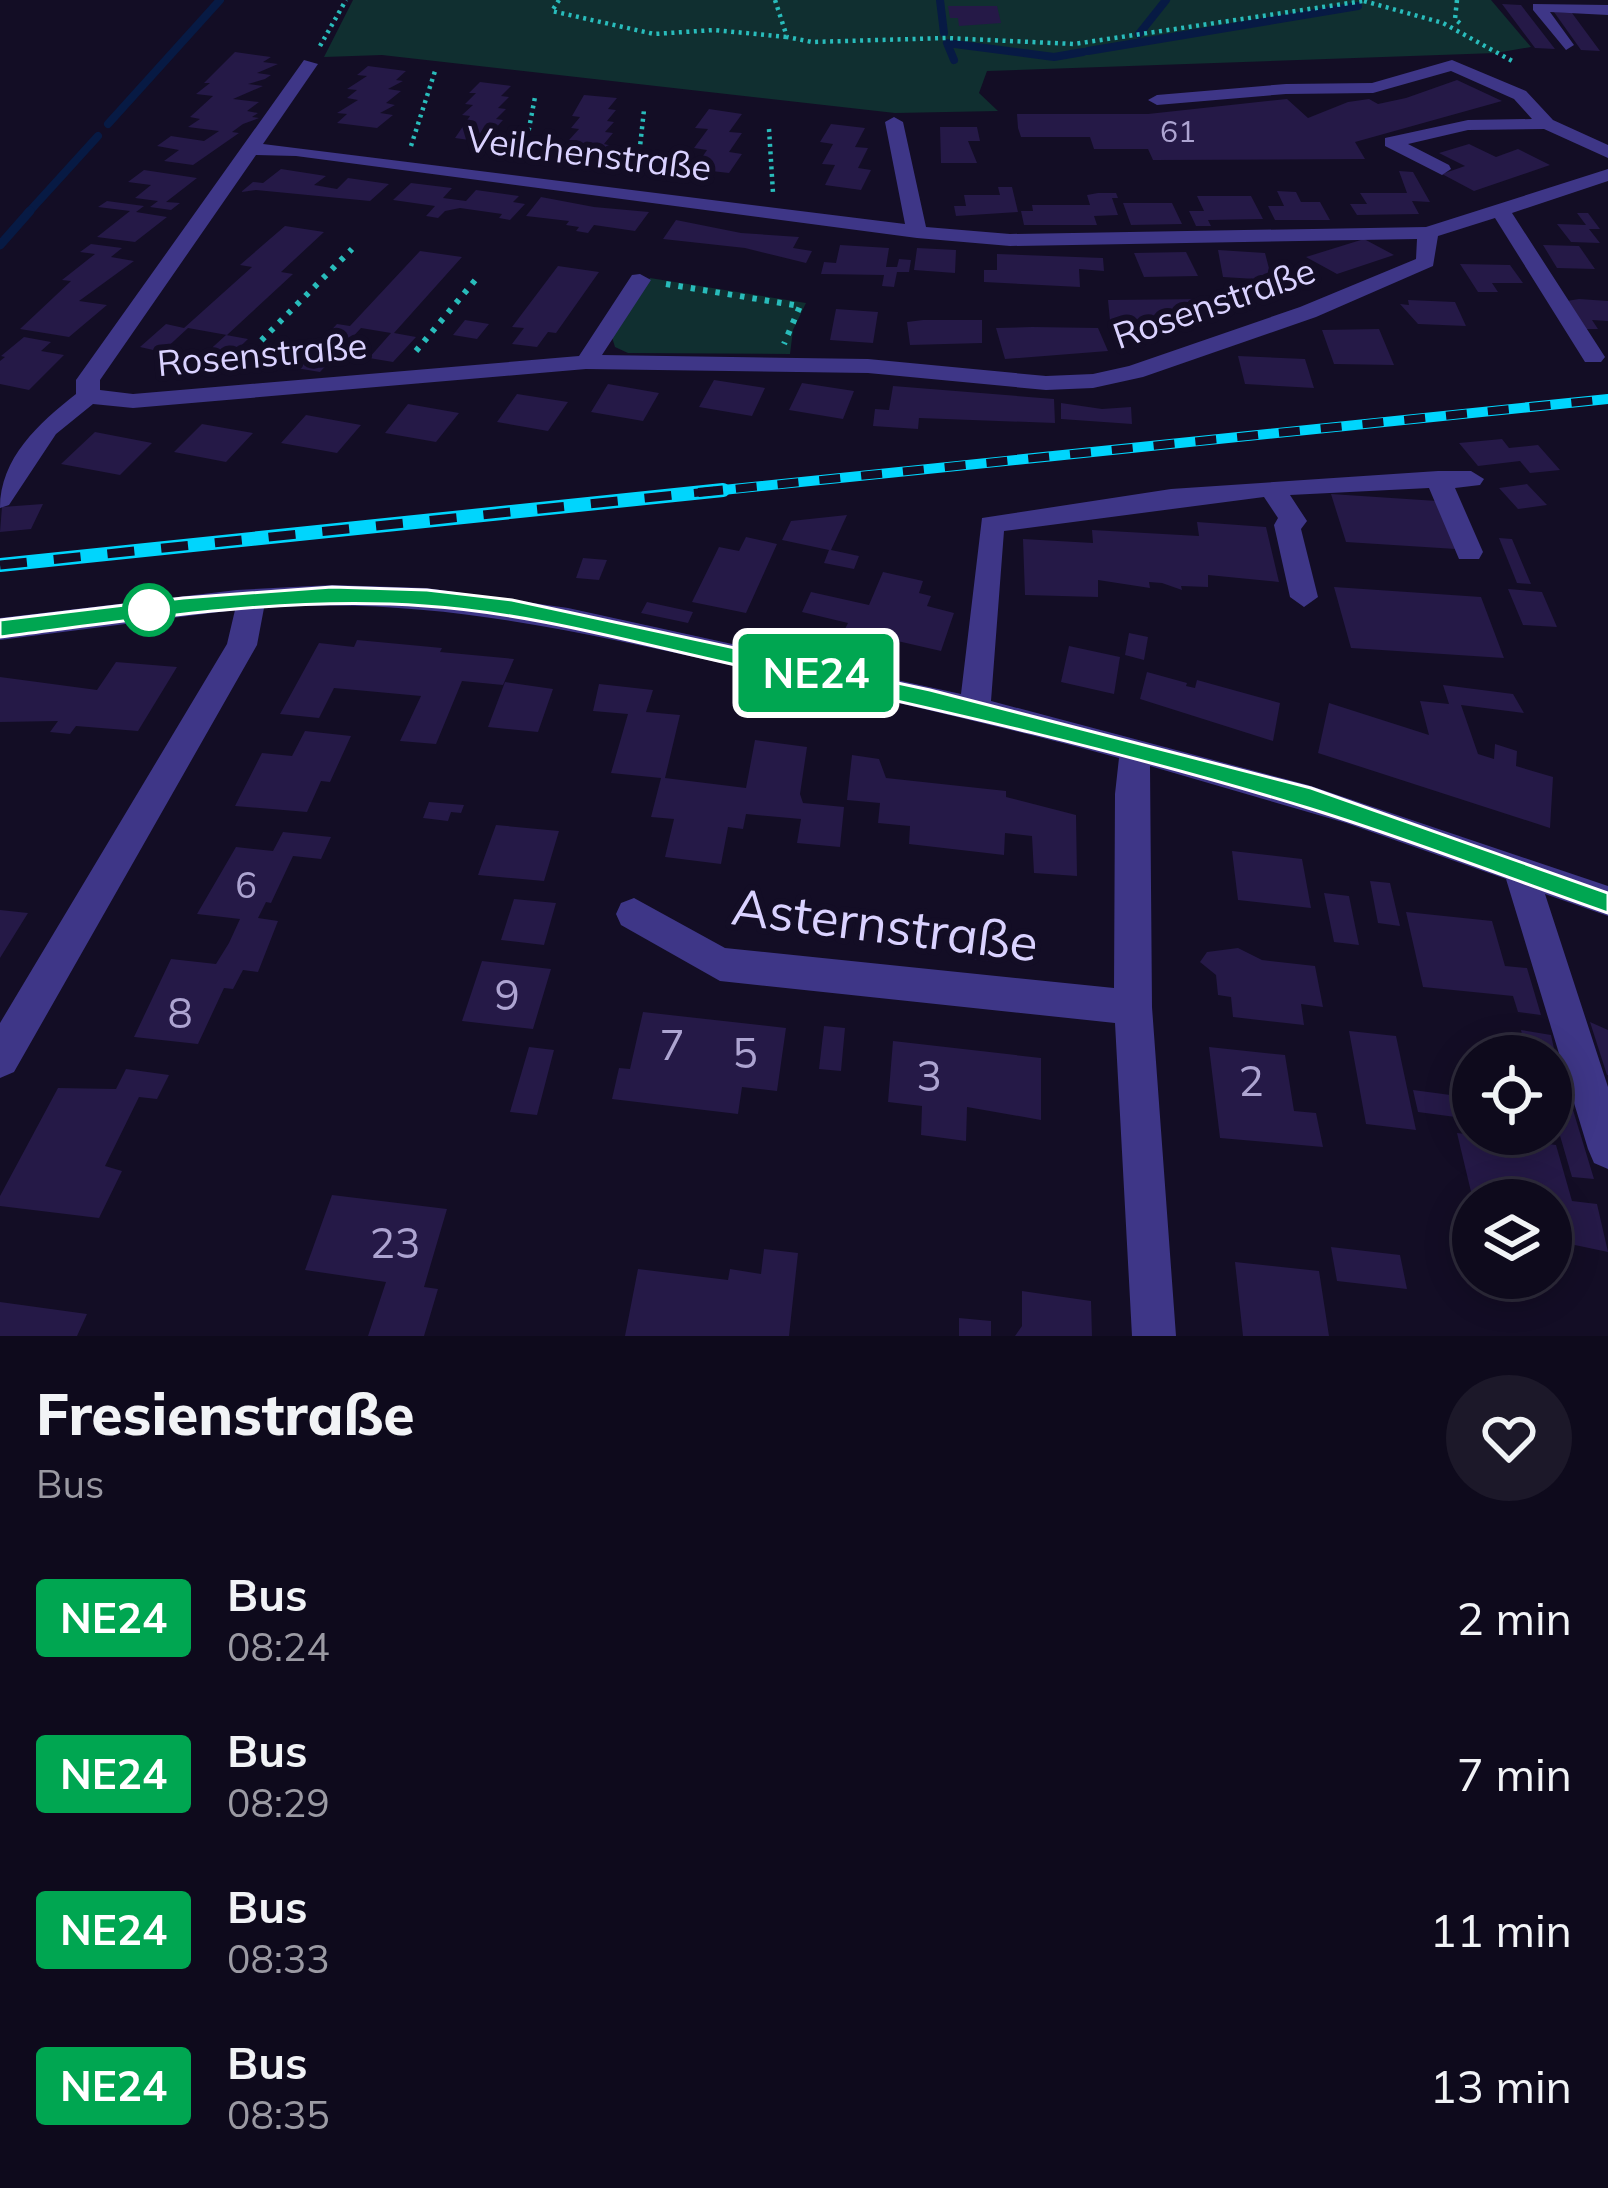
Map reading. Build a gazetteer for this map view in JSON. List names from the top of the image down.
{
  "streets": {
    "street": ["Veilchenstraße", "Rosenstraße", "Asternstraße"]
  },
  "crossings": [
    ["Veilchenstraße", "Rosenstraße"]
  ],
  "lines": ["bus line NE24"],
  "house_numbers": [
    "61",
    "6",
    "9",
    "8",
    "7",
    "5",
    "3",
    "2",
    "23"
  ],
  "page": {
    "on_map": "NE24",
    "heading": ["Fresienstraße", "Bus"],
    "list": [
      {
        "mark": "NE24",
        "name": "Bus",
        "note": "08:24",
        "value": "2 min"
      },
      {
        "mark": "NE24",
        "name": "Bus",
        "note": "08:29",
        "value": "7 min"
      },
      {
        "mark": "NE24",
        "name": "Bus",
        "note": "08:33",
        "value": "11 min"
      },
      {
        "mark": "NE24",
        "name": "Bus",
        "note": "08:35",
        "value": "13 min"
      }
    ]
  }
}
